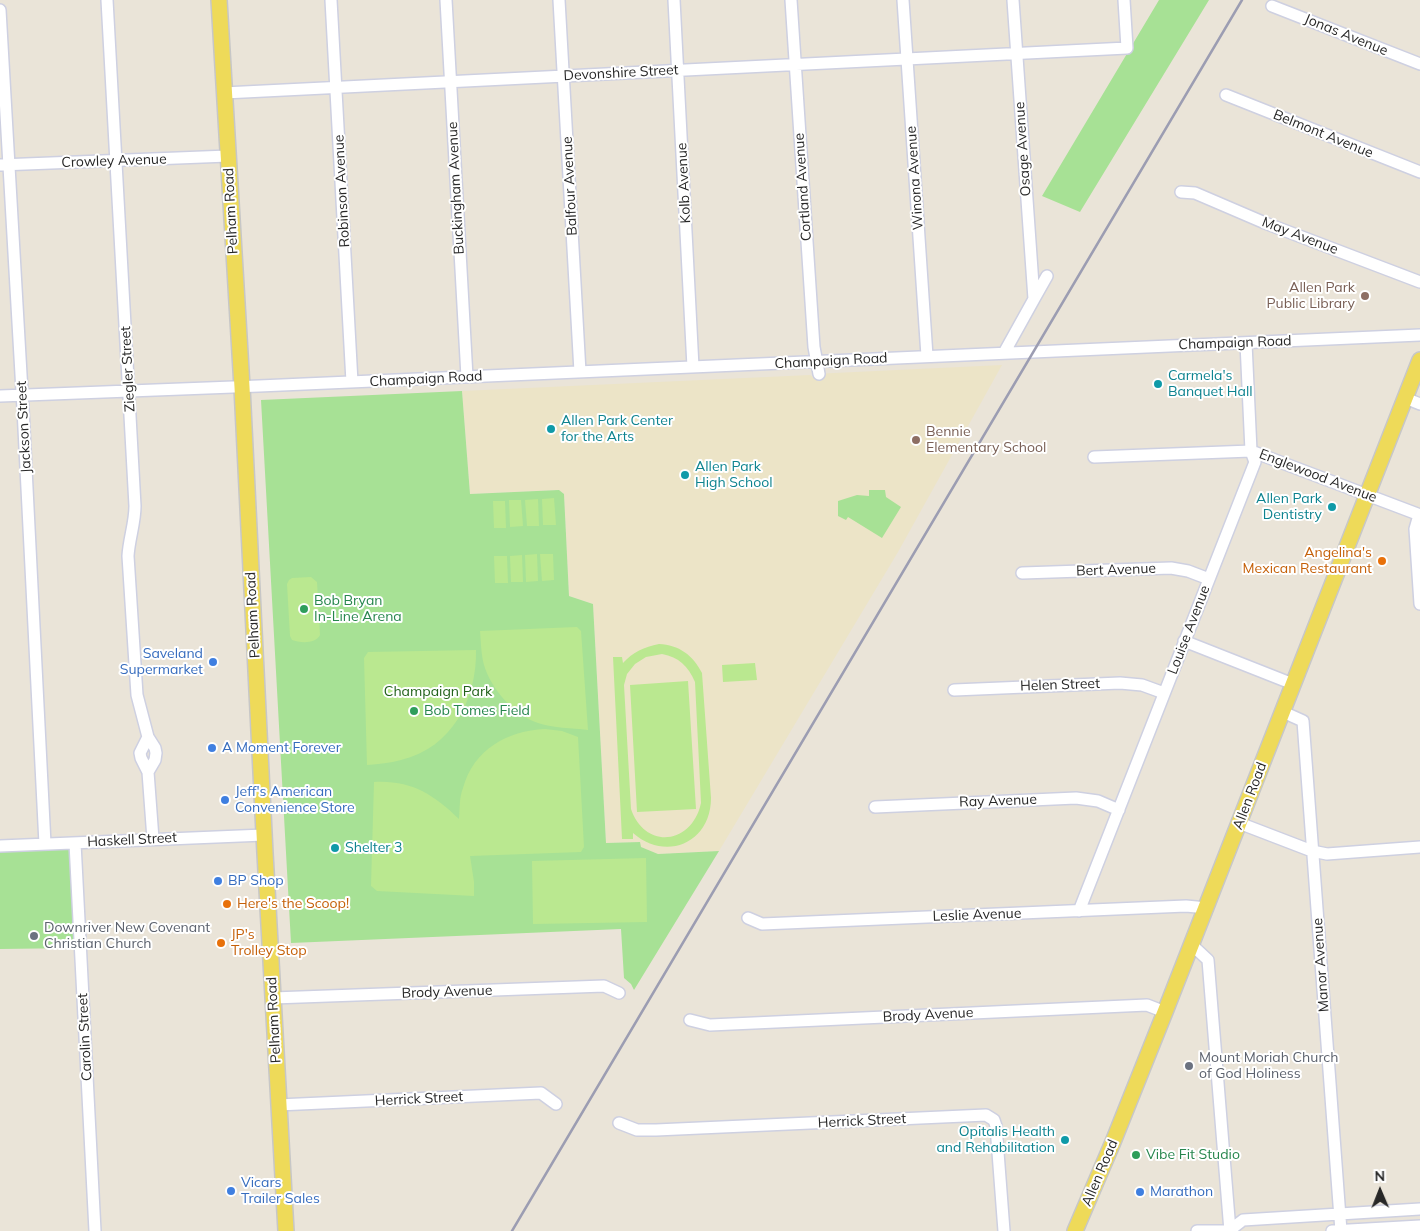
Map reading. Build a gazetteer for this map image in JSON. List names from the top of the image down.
{
  "streets": {
    "main road": ["Pelham Road", "Allen Road"],
    "street": [
      "Jonas Avenue",
      "Devonshire Street",
      "Belmont Avenue",
      "Osage Avenue",
      "Crowley Avenue",
      "Winona Avenue",
      "Kolb Avenue",
      "Balfour Avenue",
      "Cortland Avenue",
      "Buckingham Avenue",
      "Robinson Avenue",
      "May Avenue",
      "Champaign Road",
      "Ziegler Street",
      "Jackson Street",
      "Englewood Avenue",
      "Bert Avenue",
      "Louise Avenue",
      "Helen Street",
      "Ray Avenue",
      "Haskell Street",
      "Leslie Avenue",
      "Manor Avenue",
      "Brody Avenue",
      "Carolin Street",
      "Herrick Street"
    ]
  },
  "crossings": [
    ["Devonshire Street", "Osage Avenue"],
    ["Devonshire Street", "Winona Avenue"],
    ["Devonshire Street", "Kolb Avenue"],
    ["Devonshire Street", "Balfour Avenue"],
    ["Devonshire Street", "Cortland Avenue"],
    ["Devonshire Street", "Buckingham Avenue"],
    ["Devonshire Street", "Robinson Avenue"],
    ["Devonshire Street", "Pelham Road"],
    ["Crowley Avenue", "Pelham Road"],
    ["Crowley Avenue", "Ziegler Street"],
    ["Crowley Avenue", "Jackson Street"],
    ["Winona Avenue", "Champaign Road"],
    ["Kolb Avenue", "Champaign Road"],
    ["Balfour Avenue", "Champaign Road"],
    ["Cortland Avenue", "Champaign Road"],
    ["Buckingham Avenue", "Champaign Road"],
    ["Robinson Avenue", "Champaign Road"],
    ["Pelham Road", "Champaign Road"],
    ["Pelham Road", "Haskell Street"],
    ["Pelham Road", "Brody Avenue"],
    ["Pelham Road", "Herrick Street"],
    ["Champaign Road", "Ziegler Street"],
    ["Champaign Road", "Jackson Street"],
    ["Champaign Road", "Louise Avenue"],
    ["Ziegler Street", "Haskell Street"],
    ["Jackson Street", "Haskell Street"],
    ["Englewood Avenue", "Louise Avenue"],
    ["Englewood Avenue", "Allen Road"],
    ["Bert Avenue", "Louise Avenue"],
    ["Louise Avenue", "Helen Street"],
    ["Louise Avenue", "Ray Avenue"],
    ["Louise Avenue", "Leslie Avenue"],
    ["Allen Road", "Leslie Avenue"],
    ["Allen Road", "Manor Avenue"],
    ["Allen Road", "Brody Avenue"],
    ["Haskell Street", "Carolin Street"]
  ],
  "parks": ["Champaign Park"],
  "places": [
    "Allen Park Public Library",
    "Carmela's Banquet Hall",
    "Allen Park Center for the Arts",
    "Bennie Elementary School",
    "Allen Park High School",
    "Allen Park Dentistry",
    "Angelina's Mexican Restaurant",
    "Bob Bryan In-Line Arena",
    "Saveland Supermarket",
    "Bob Tomes Field",
    "A Moment Forever",
    "Jeff's American Convenience Store",
    "Shelter 3",
    "BP Shop",
    "Here's the Scoop!",
    "Downriver New Covenant Christian Church",
    "JP's Trolley Stop",
    "Mount Moriah Church of God Holiness",
    "Opitalis Health and Rehabilitation",
    "Vibe Fit Studio",
    "Vicars Trailer Sales",
    "Marathon"
  ],
  "north": "top"
}
